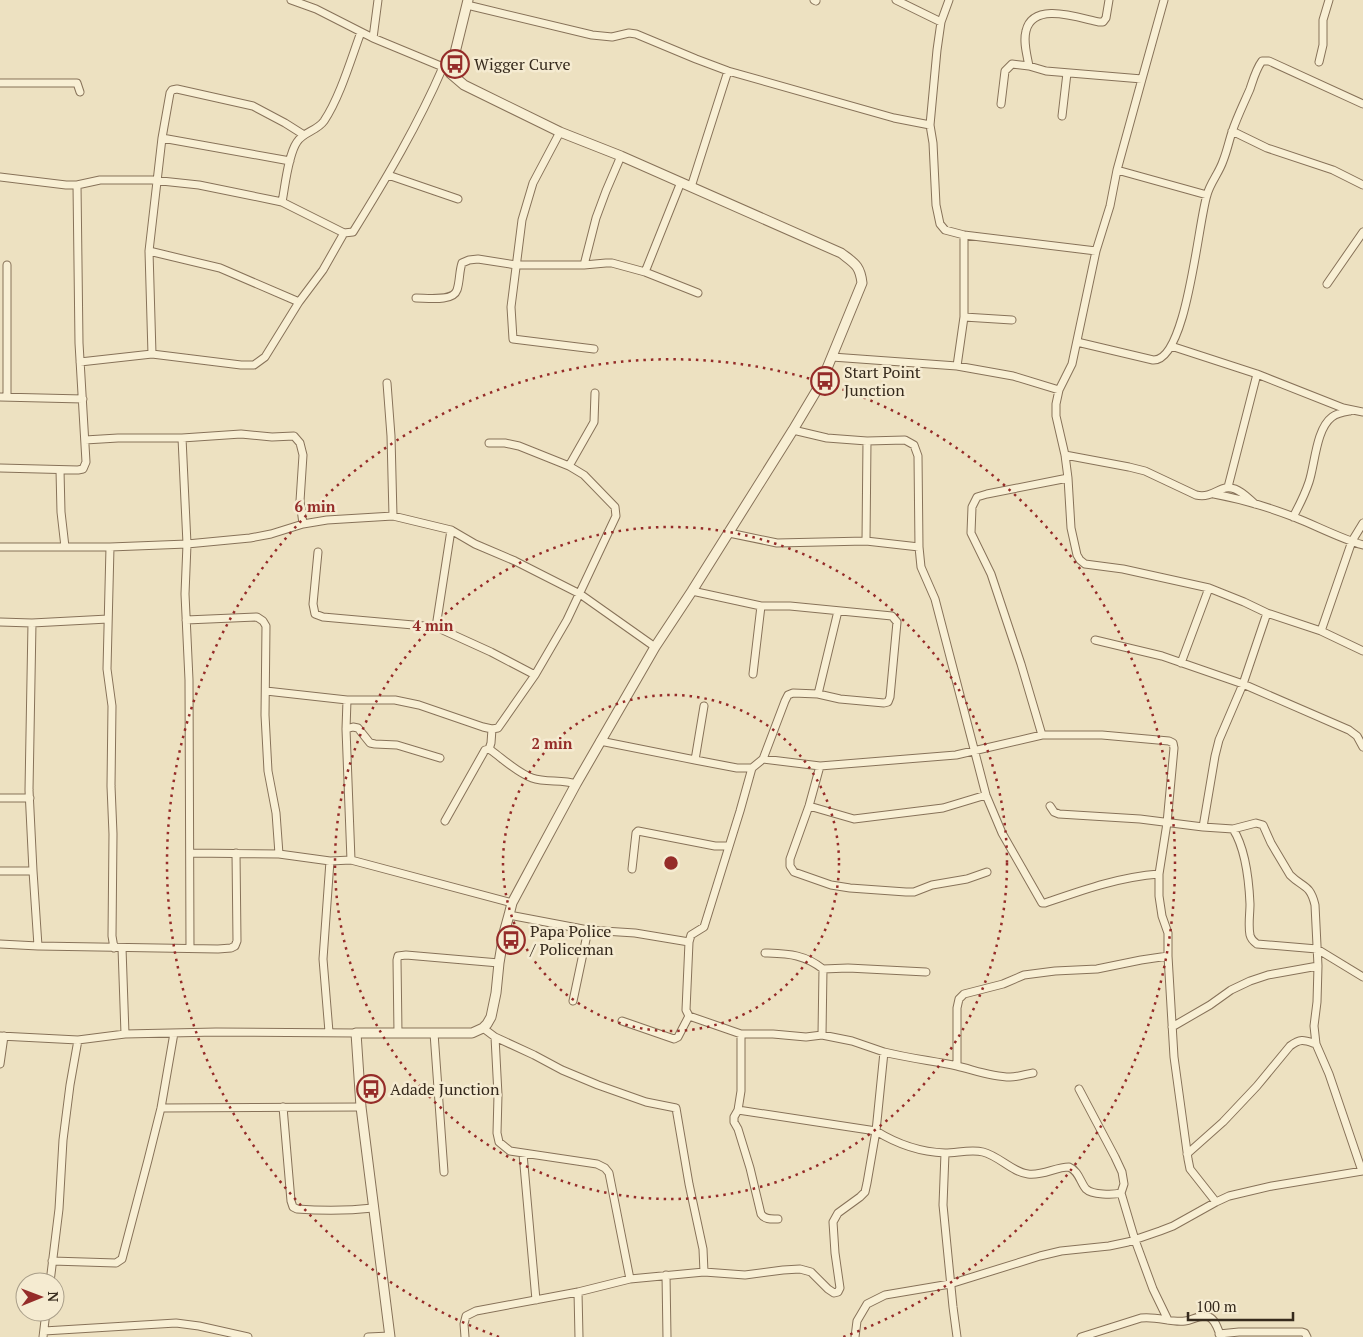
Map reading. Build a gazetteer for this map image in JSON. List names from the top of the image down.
{
  "places": {
    "bus stop": [
      "Wigger Curve",
      "Start Point Junction",
      "Papa Police / Policeman",
      "Adade Junction"
    ]
  },
  "scale_bar": "100 m",
  "north": "right",
  "rings": ["6 min", "4 min", "2 min"]
}
